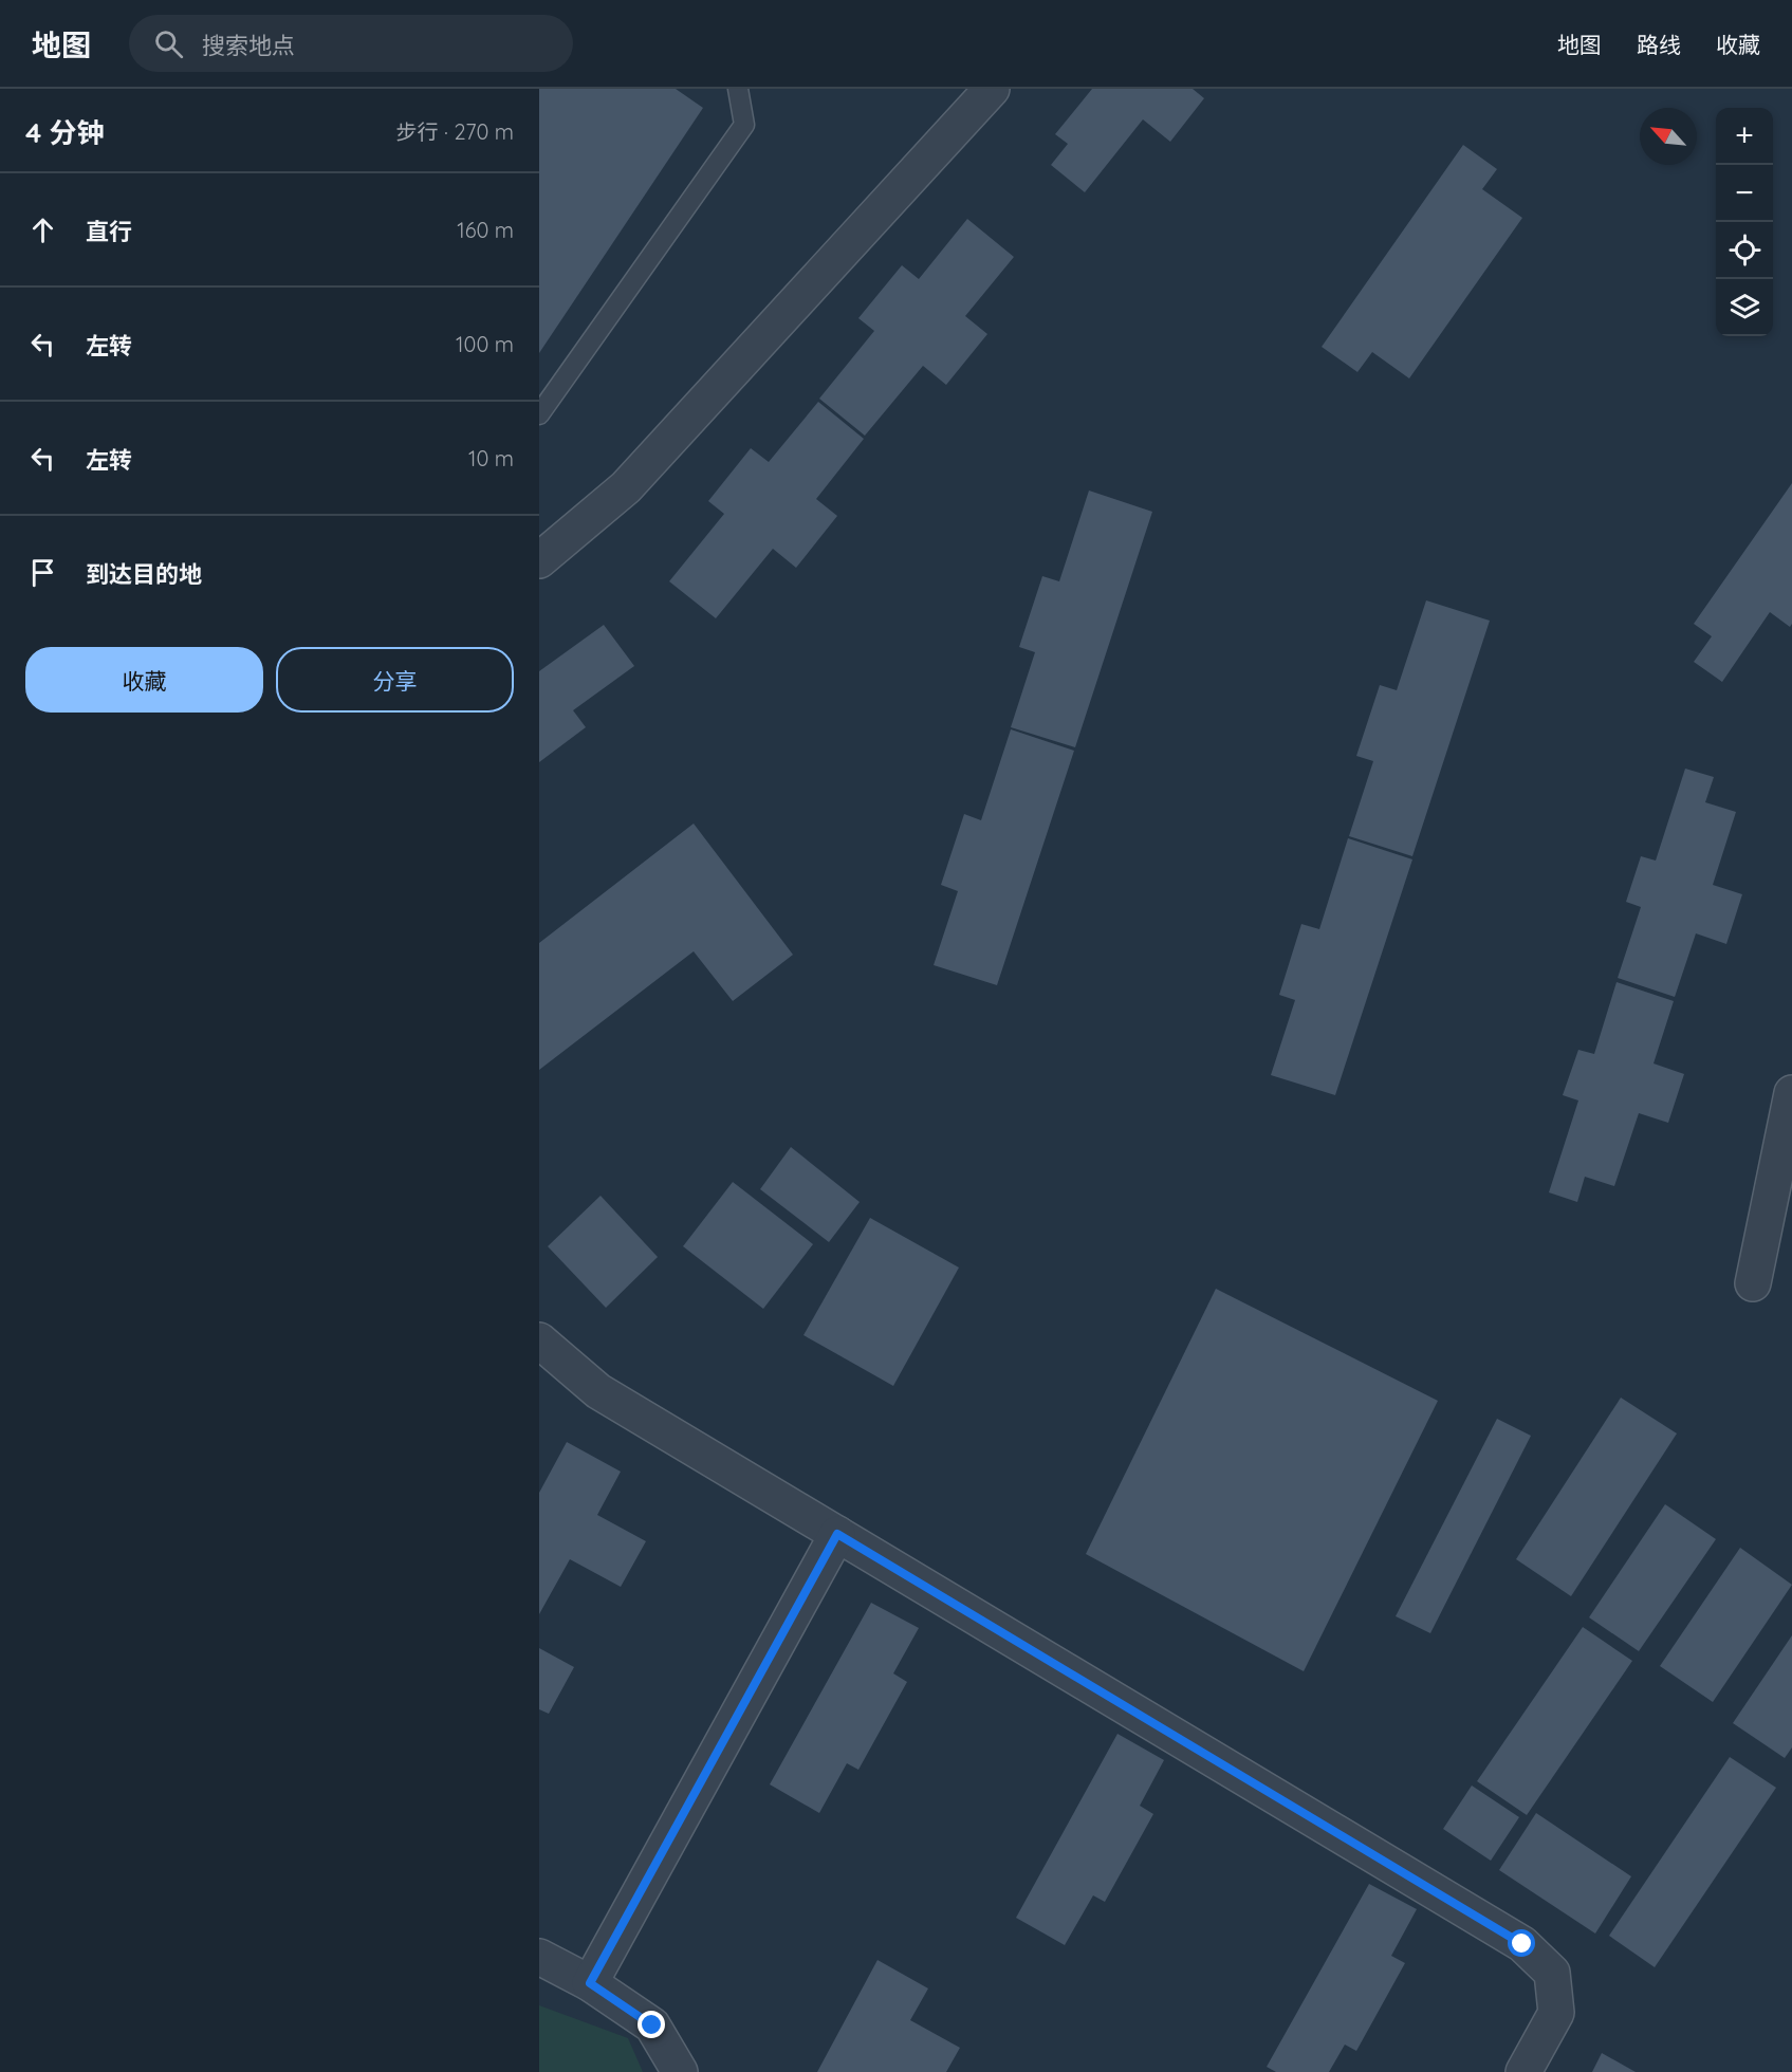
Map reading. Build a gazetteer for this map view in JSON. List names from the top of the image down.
{
  "north": "top left",
  "page": {
    "header": "地图",
    "search": "搜索地点",
    "nav": ["地图", "路线", "收藏"],
    "heading": ["4 分钟", "步行 · 270 m"],
    "map_buttons": ["+", "−"],
    "list": [
      ["直行", "160 m"],
      ["左转", "100 m"],
      ["左转", "10 m"],
      "到达目的地"
    ],
    "buttons": ["收藏", "分享"]
  }
}
